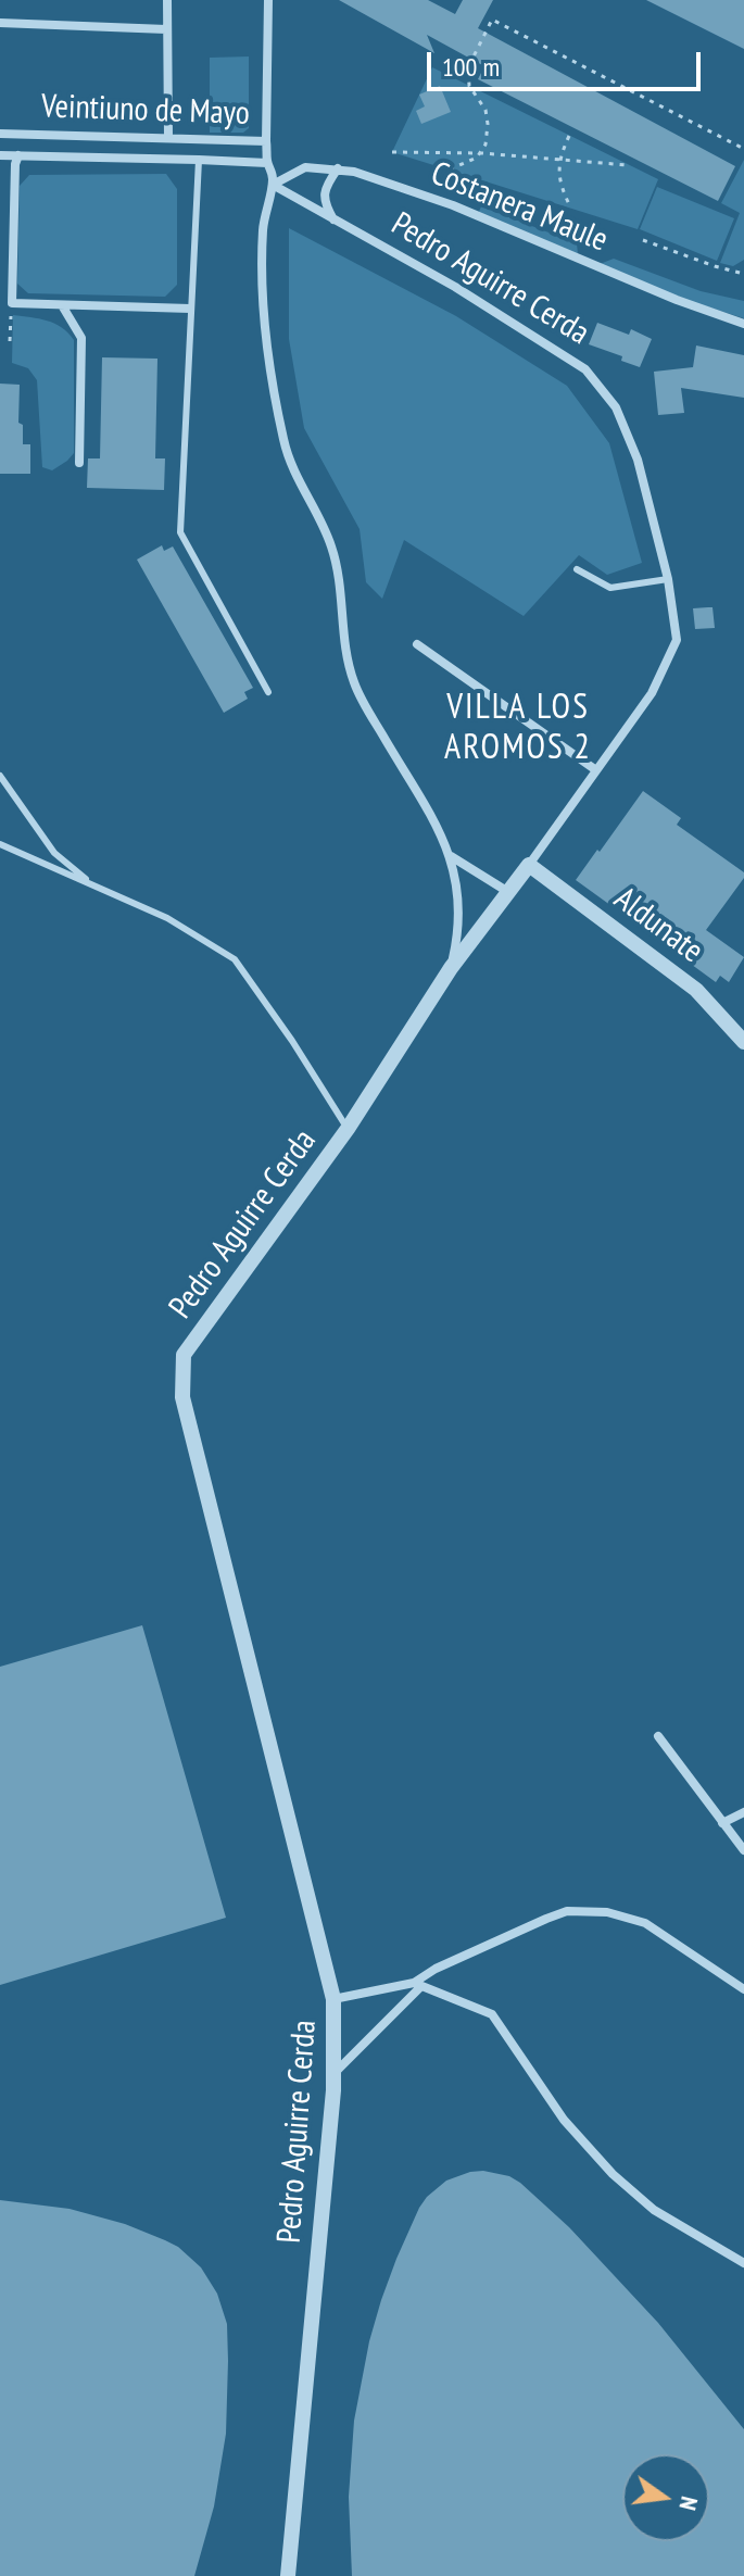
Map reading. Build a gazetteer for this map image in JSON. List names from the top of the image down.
{
  "streets": {
    "street": [
      "Veintiuno de Mayo",
      "Costanera Maule",
      "Pedro Aguirre Cerda",
      "Aldunate"
    ]
  },
  "crossings": [
    ["Veintiuno de Mayo", "Costanera Maule"],
    ["Veintiuno de Mayo", "Pedro Aguirre Cerda"],
    ["Costanera Maule", "Pedro Aguirre Cerda"],
    ["Pedro Aguirre Cerda", "Aldunate"]
  ],
  "districts": ["VILLA LOS AROMOS 2"],
  "scale_bar": "100 m",
  "north": "right"
}
